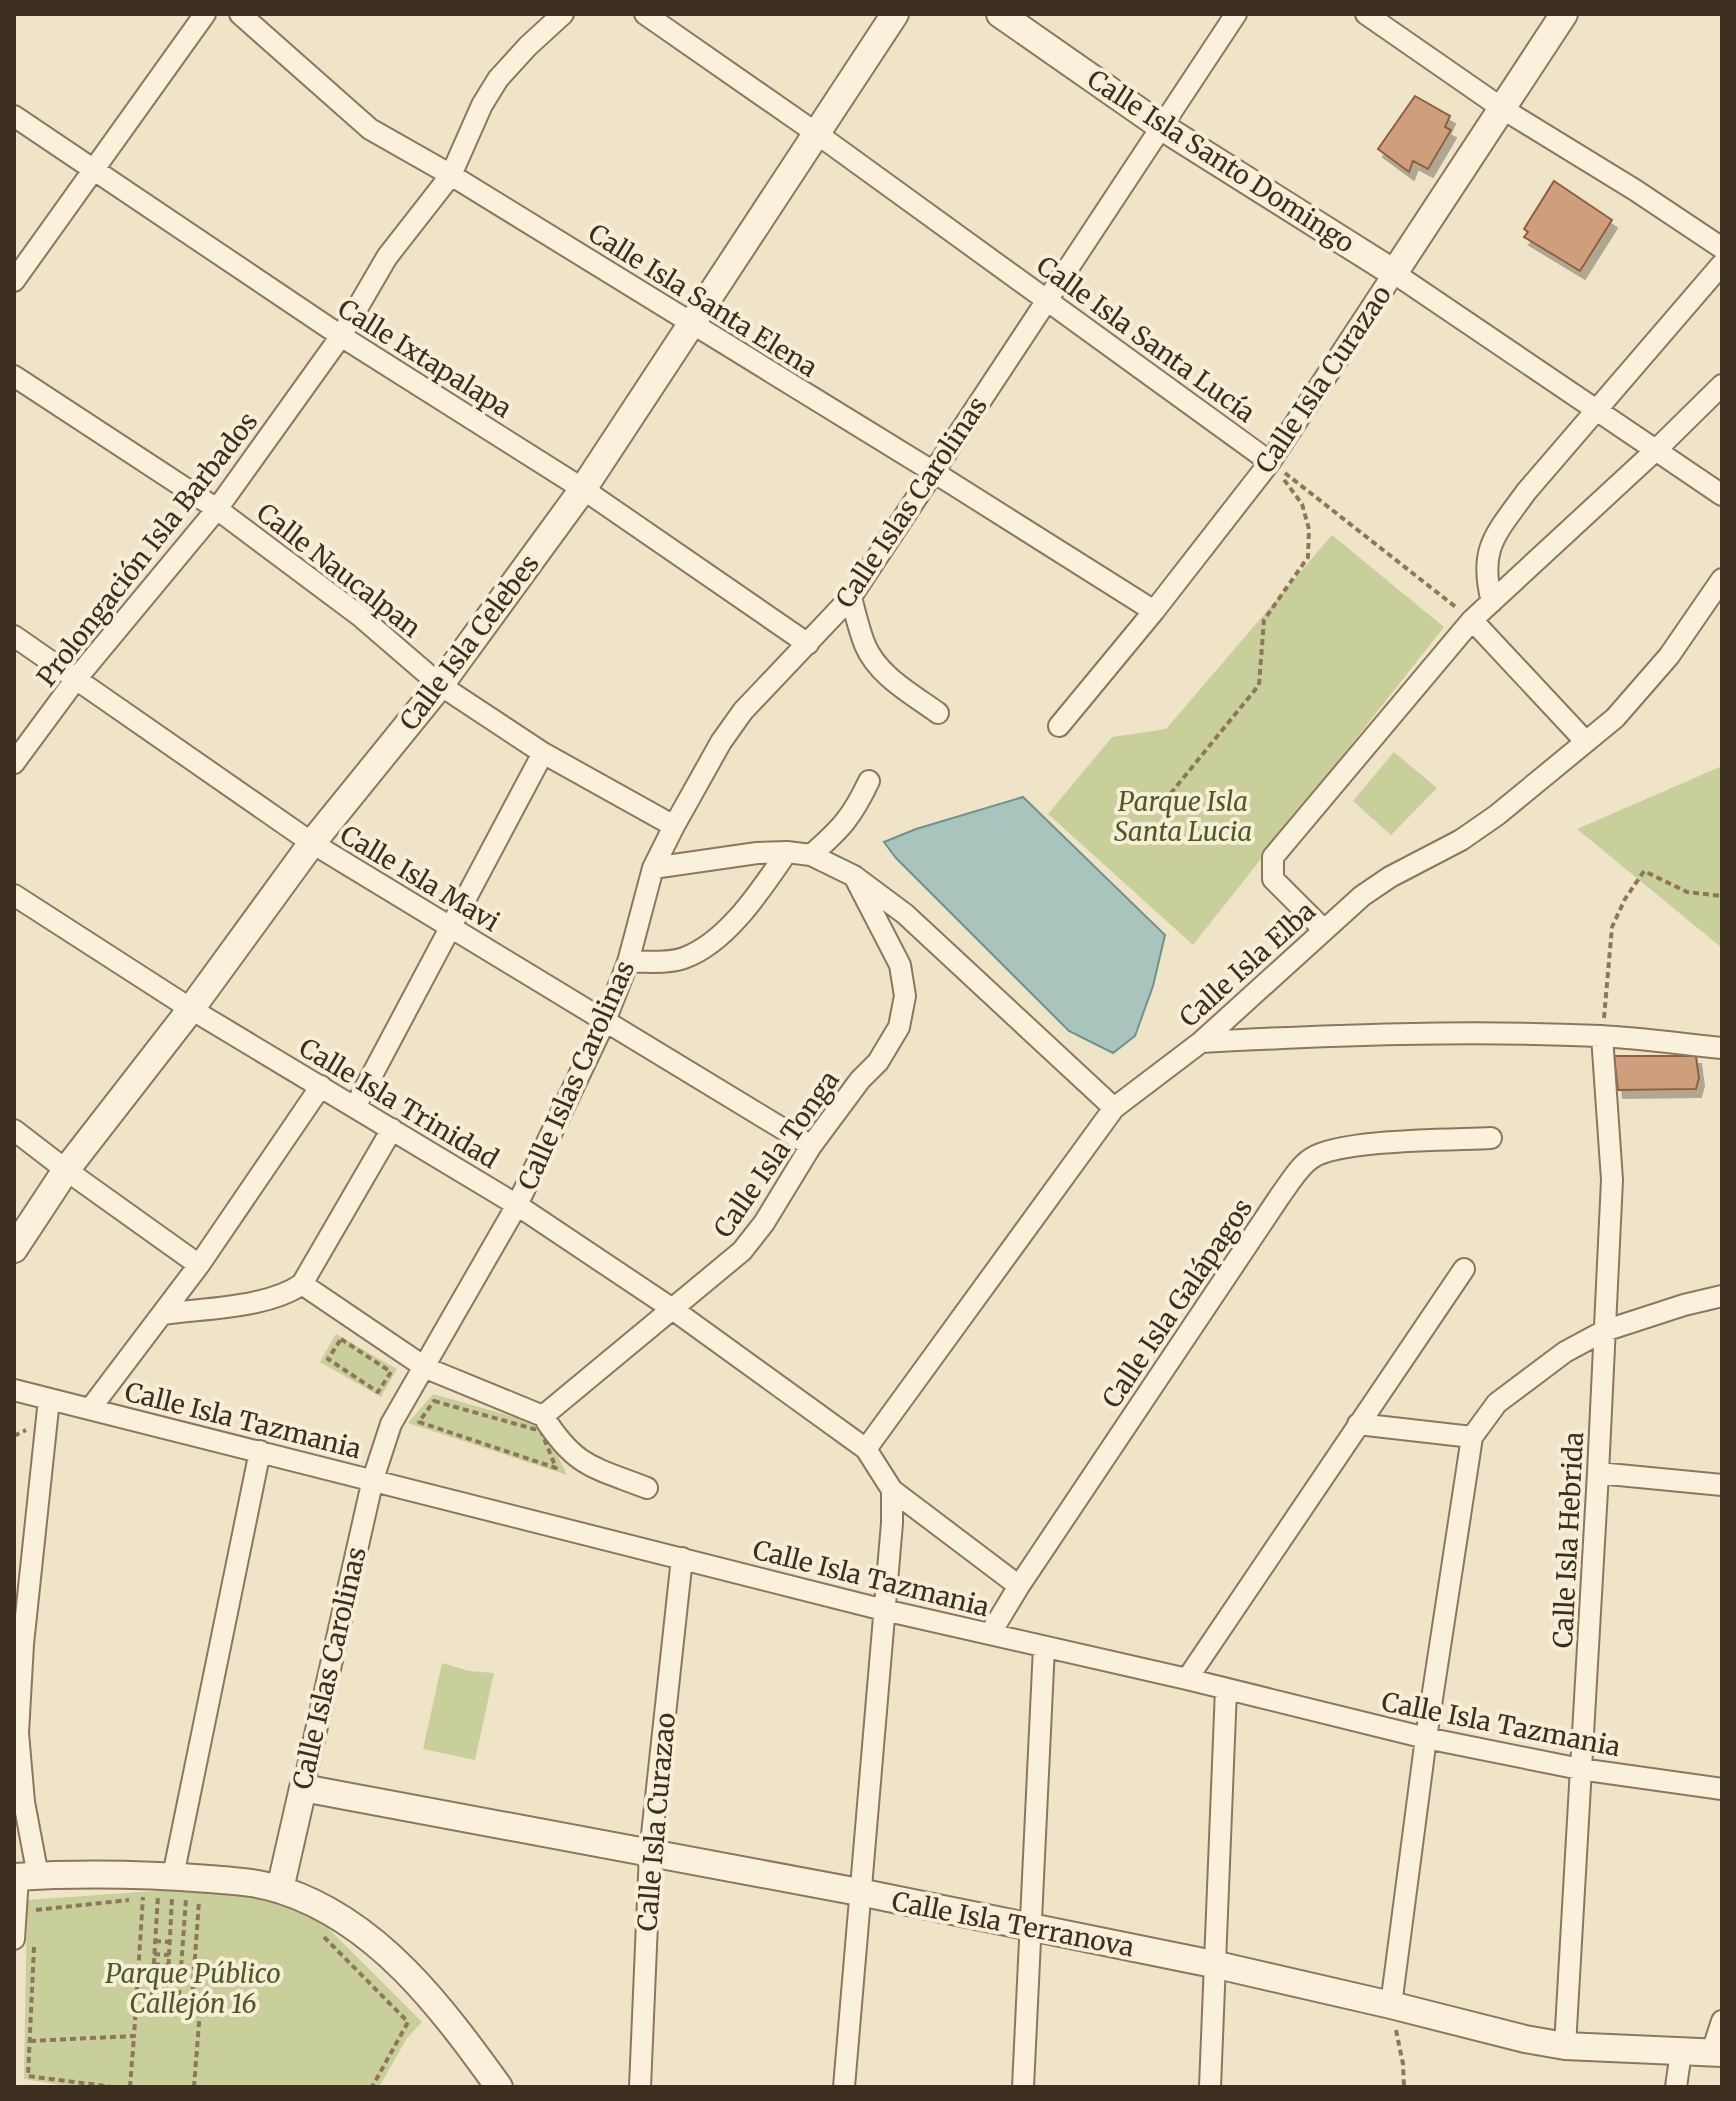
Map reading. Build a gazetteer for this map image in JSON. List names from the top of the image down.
{
  "streets": {
    "street": [
      "Calle Isla Santo Domingo",
      "Calle Isla Santa Elena",
      "Calle Isla Santa Lucía",
      "Calle Ixtapalapa",
      "Calle Isla Curazao",
      "Calle Islas Carolinas",
      "Prolongación Isla Barbados",
      "Calle Naucalpan",
      "Calle Isla Celebes",
      "Calle Isla Mavi",
      "Calle Isla Elba",
      "Calle Isla Trinidad",
      "Calle Isla Tonga",
      "Calle Isla Galápagos",
      "Calle Isla Tazmania",
      "Calle Isla Hebrida",
      "Calle Isla Terranova"
    ]
  },
  "crossings": [
    ["Calle Isla Santo Domingo", "Calle Isla Curazao"],
    ["Calle Isla Santo Domingo", "Calle Islas Carolinas"],
    ["Calle Isla Santa Elena", "Calle Isla Curazao"],
    ["Calle Isla Santa Elena", "Calle Islas Carolinas"],
    ["Calle Isla Santa Elena", "Prolongación Isla Barbados"],
    ["Calle Isla Santa Elena", "Calle Isla Celebes"],
    ["Calle Isla Santa Lucía", "Calle Isla Curazao"],
    ["Calle Isla Santa Lucía", "Calle Islas Carolinas"],
    ["Calle Isla Santa Lucía", "Calle Isla Celebes"],
    ["Calle Ixtapalapa", "Calle Islas Carolinas"],
    ["Calle Ixtapalapa", "Prolongación Isla Barbados"],
    ["Calle Ixtapalapa", "Calle Isla Celebes"],
    ["Calle Isla Curazao", "Calle Isla Tazmania"],
    ["Calle Isla Curazao", "Calle Isla Terranova"],
    ["Calle Islas Carolinas", "Calle Naucalpan"],
    ["Calle Islas Carolinas", "Calle Isla Mavi"],
    ["Calle Islas Carolinas", "Calle Isla Trinidad"],
    ["Calle Islas Carolinas", "Calle Isla Tazmania"],
    ["Calle Islas Carolinas", "Calle Isla Terranova"],
    ["Prolongación Isla Barbados", "Calle Naucalpan"],
    ["Prolongación Isla Barbados", "Calle Isla Mavi"],
    ["Calle Naucalpan", "Calle Isla Celebes"],
    ["Calle Isla Celebes", "Calle Isla Mavi"],
    ["Calle Isla Celebes", "Calle Isla Trinidad"],
    ["Calle Isla Mavi", "Calle Isla Tonga"],
    ["Calle Isla Elba", "Calle Isla Trinidad"],
    ["Calle Isla Trinidad", "Calle Isla Tonga"],
    ["Calle Isla Galápagos", "Calle Isla Tazmania"],
    ["Calle Isla Tazmania", "Calle Isla Hebrida"],
    ["Calle Isla Hebrida", "Calle Isla Terranova"]
  ],
  "parks": ["Parque Isla Santa Lucia", "Parque Público Callejón 16"]
}
